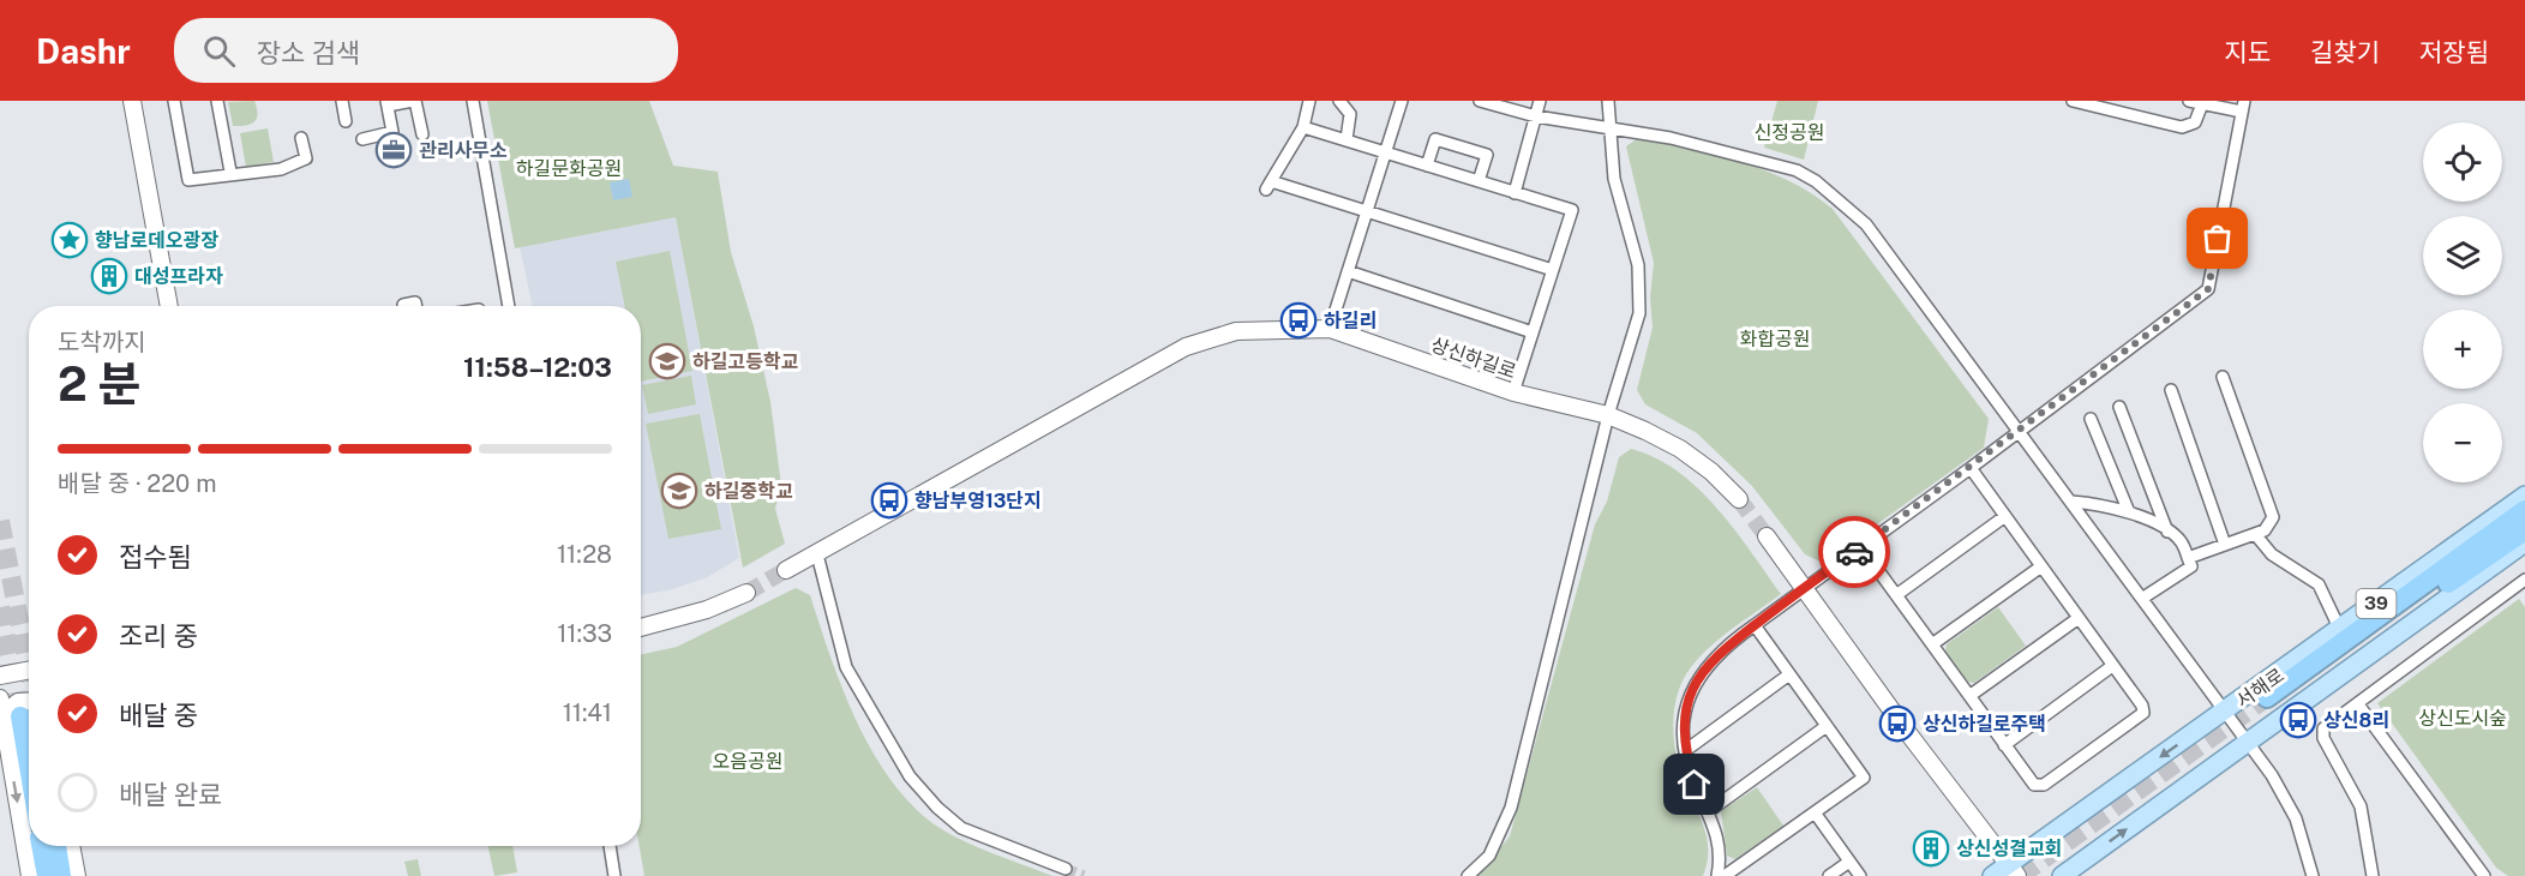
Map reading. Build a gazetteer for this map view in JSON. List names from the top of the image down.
{
  "streets": {
    "highway": ["39", "서해로"],
    "street": ["상신하길로"]
  },
  "parks": [
    "신정공원",
    "하길문화공원",
    "화합공원",
    "상신도시숲",
    "오음공원"
  ],
  "places": {
    "office": ["관리사무소"],
    "place": ["향남로데오광장"],
    "building": ["대성프라자", "상신성결교회"],
    "bus stop": [
      "하길리",
      "향남부영13단지",
      "상신8리",
      "상신하길로주택"
    ],
    "school or university": ["하길고등학교", "하길중학교"]
  },
  "page": {
    "header": "Dashr",
    "search": "장소 검색",
    "nav": ["지도", "길찾기", "저장됨"],
    "map_buttons": ["+", "−"],
    "heading": ["2 분", "도착까지", "11:58–12:03"],
    "bar": "배달 중 · 220 m",
    "list": [
      ["접수됨", "11:28"],
      ["조리 중", "11:33"],
      ["배달 중", "11:41"],
      "배달 완료"
    ]
  }
}
